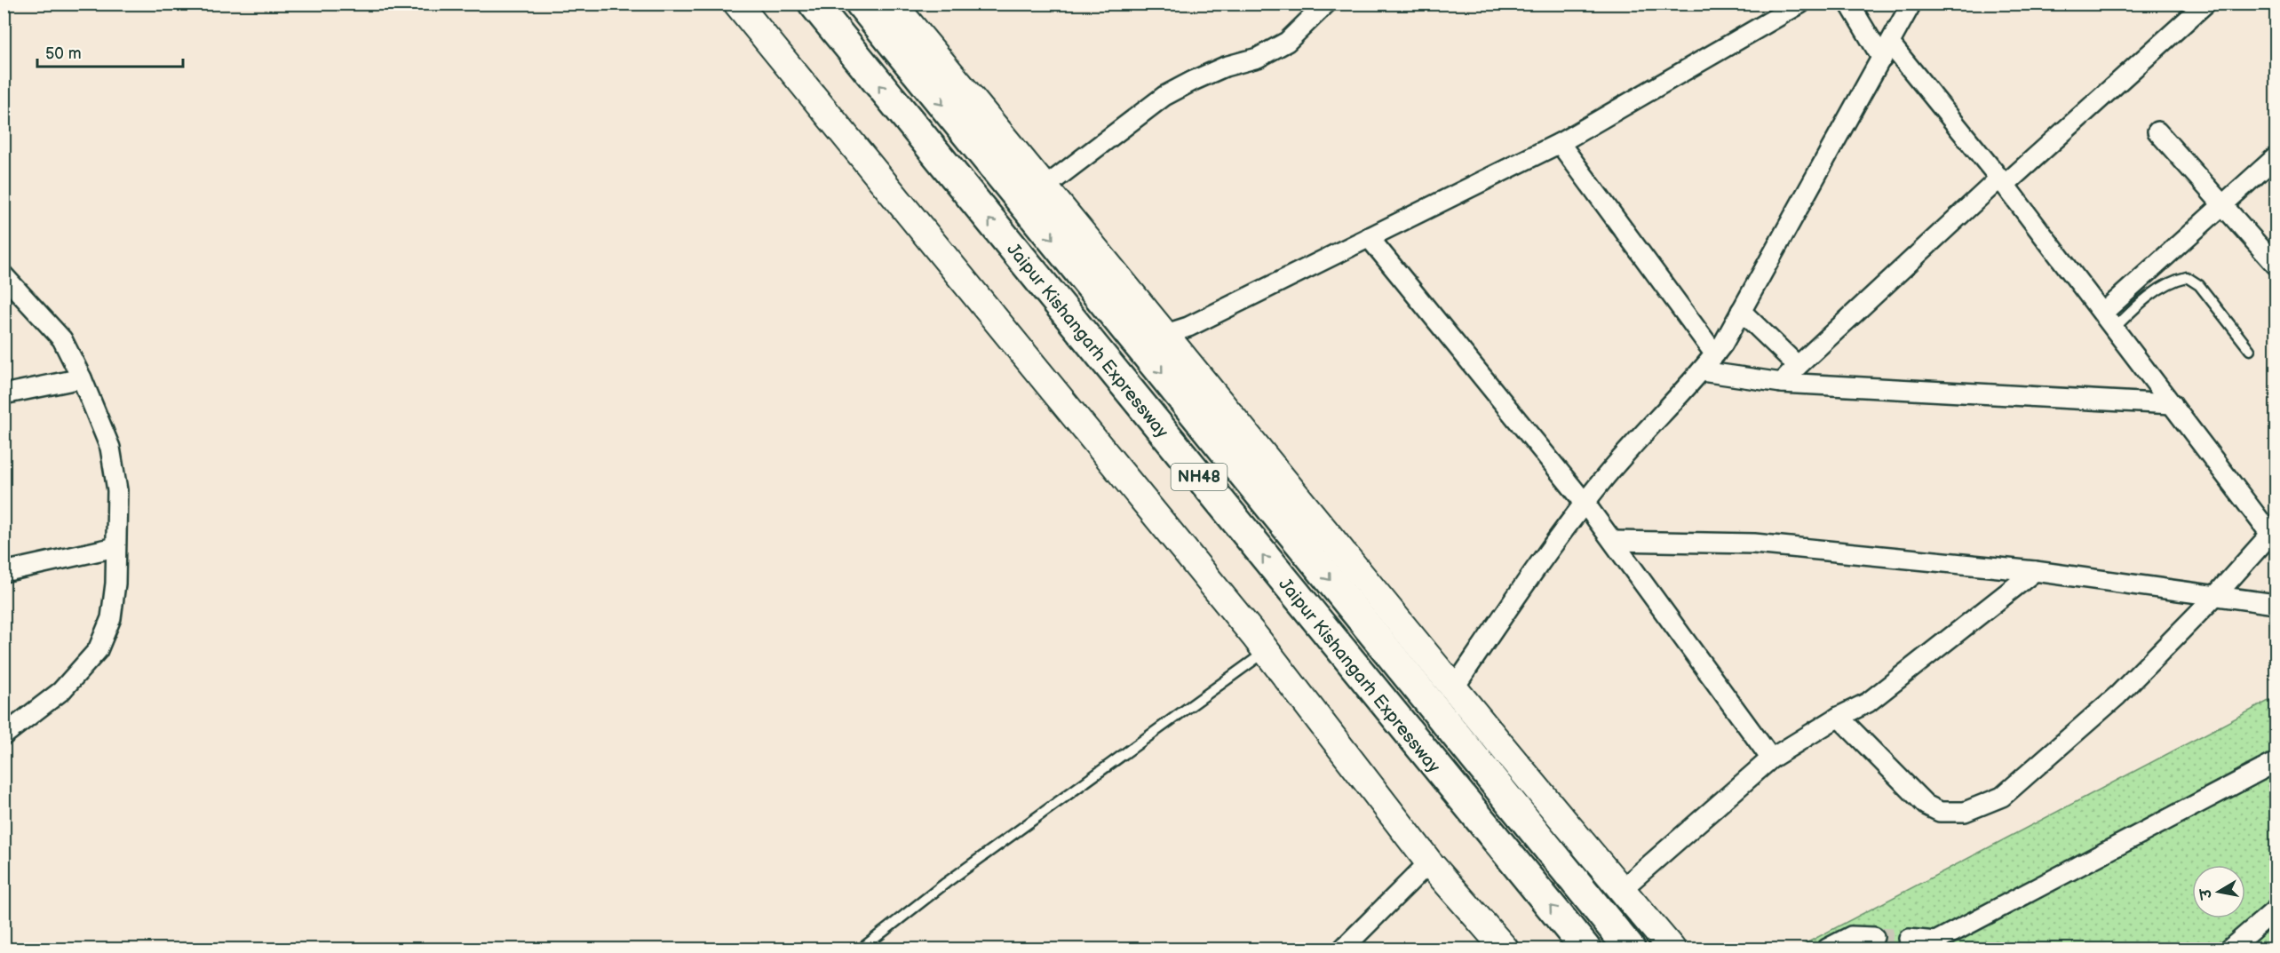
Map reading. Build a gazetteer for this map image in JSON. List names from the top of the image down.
{
  "streets": {
    "highway": ["Jaipur Kishangarh Expressway", "NH48"]
  },
  "scale_bar": "50 m",
  "north": "left"
}
